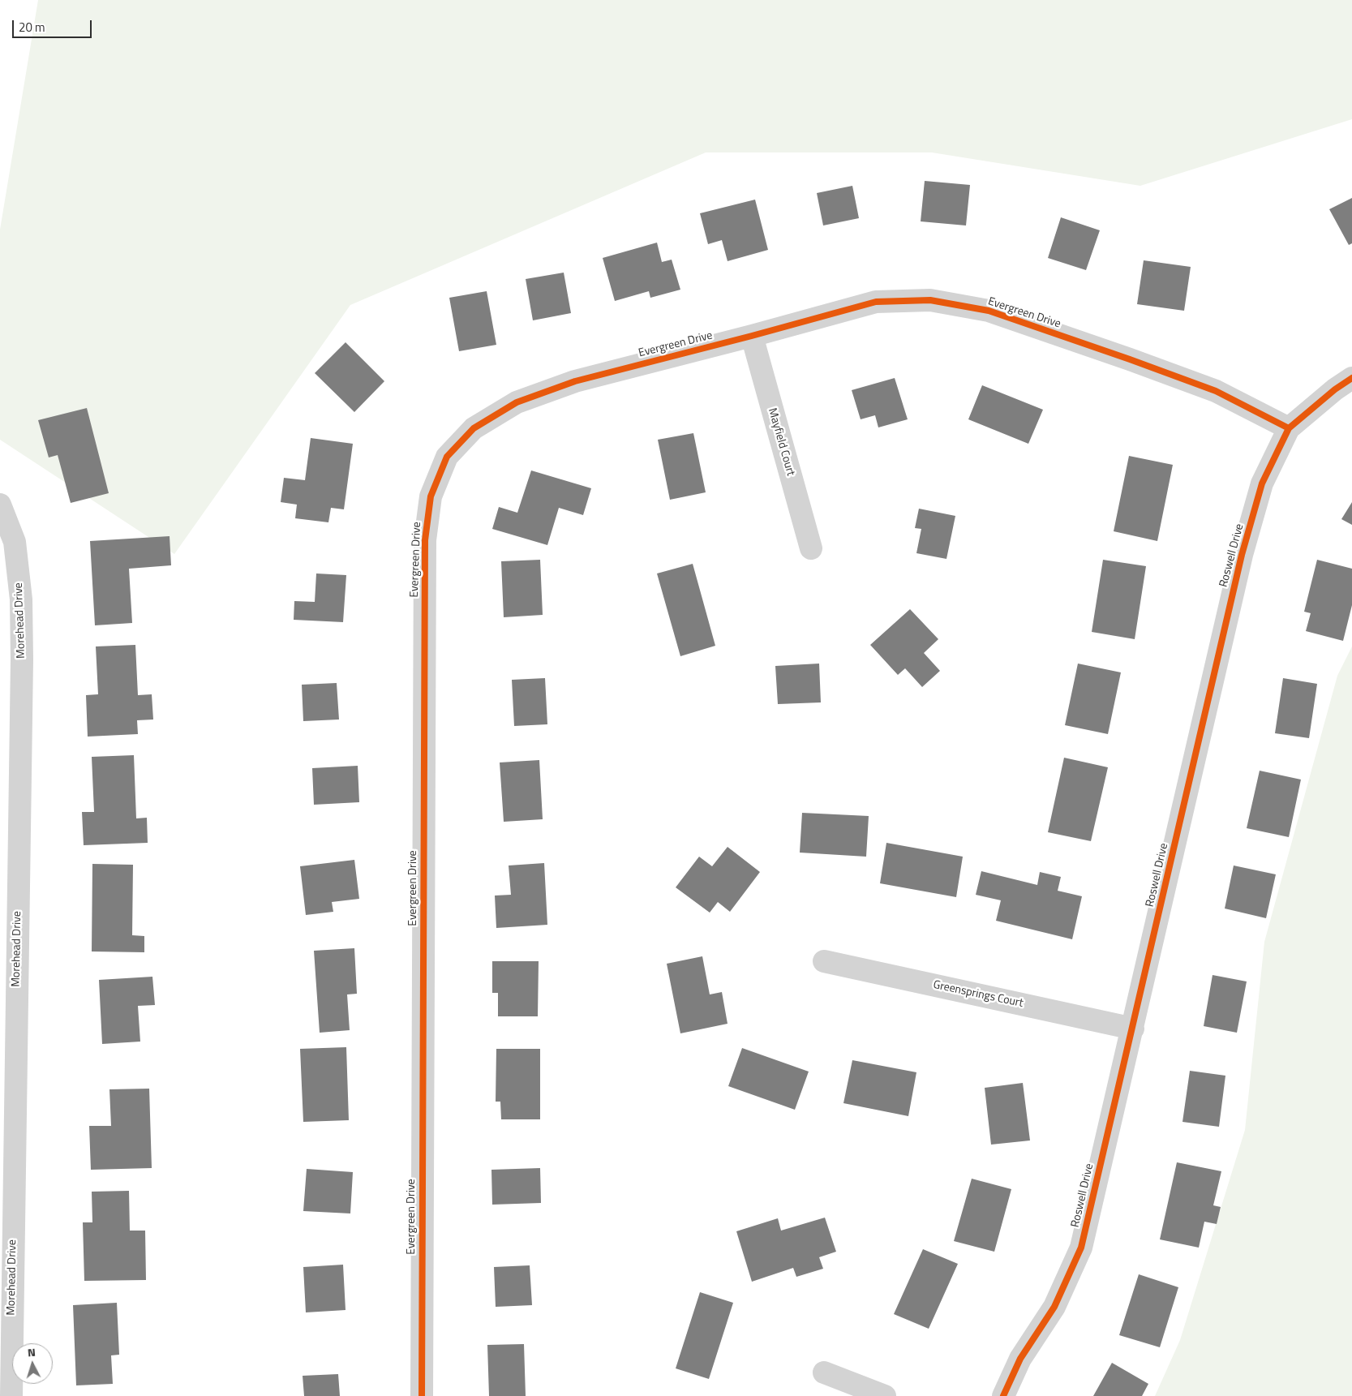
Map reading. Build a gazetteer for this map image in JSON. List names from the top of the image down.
{
  "streets": {
    "street": [
      "Evergreen Drive",
      "Mayfield Court",
      "Roswell Drive",
      "Morehead Drive",
      "Greensprings Court"
    ]
  },
  "crossings": [
    ["Evergreen Drive", "Mayfield Court"],
    ["Evergreen Drive", "Roswell Drive"],
    ["Roswell Drive", "Greensprings Court"]
  ],
  "scale_bar": "20 m",
  "north": "top"
}
